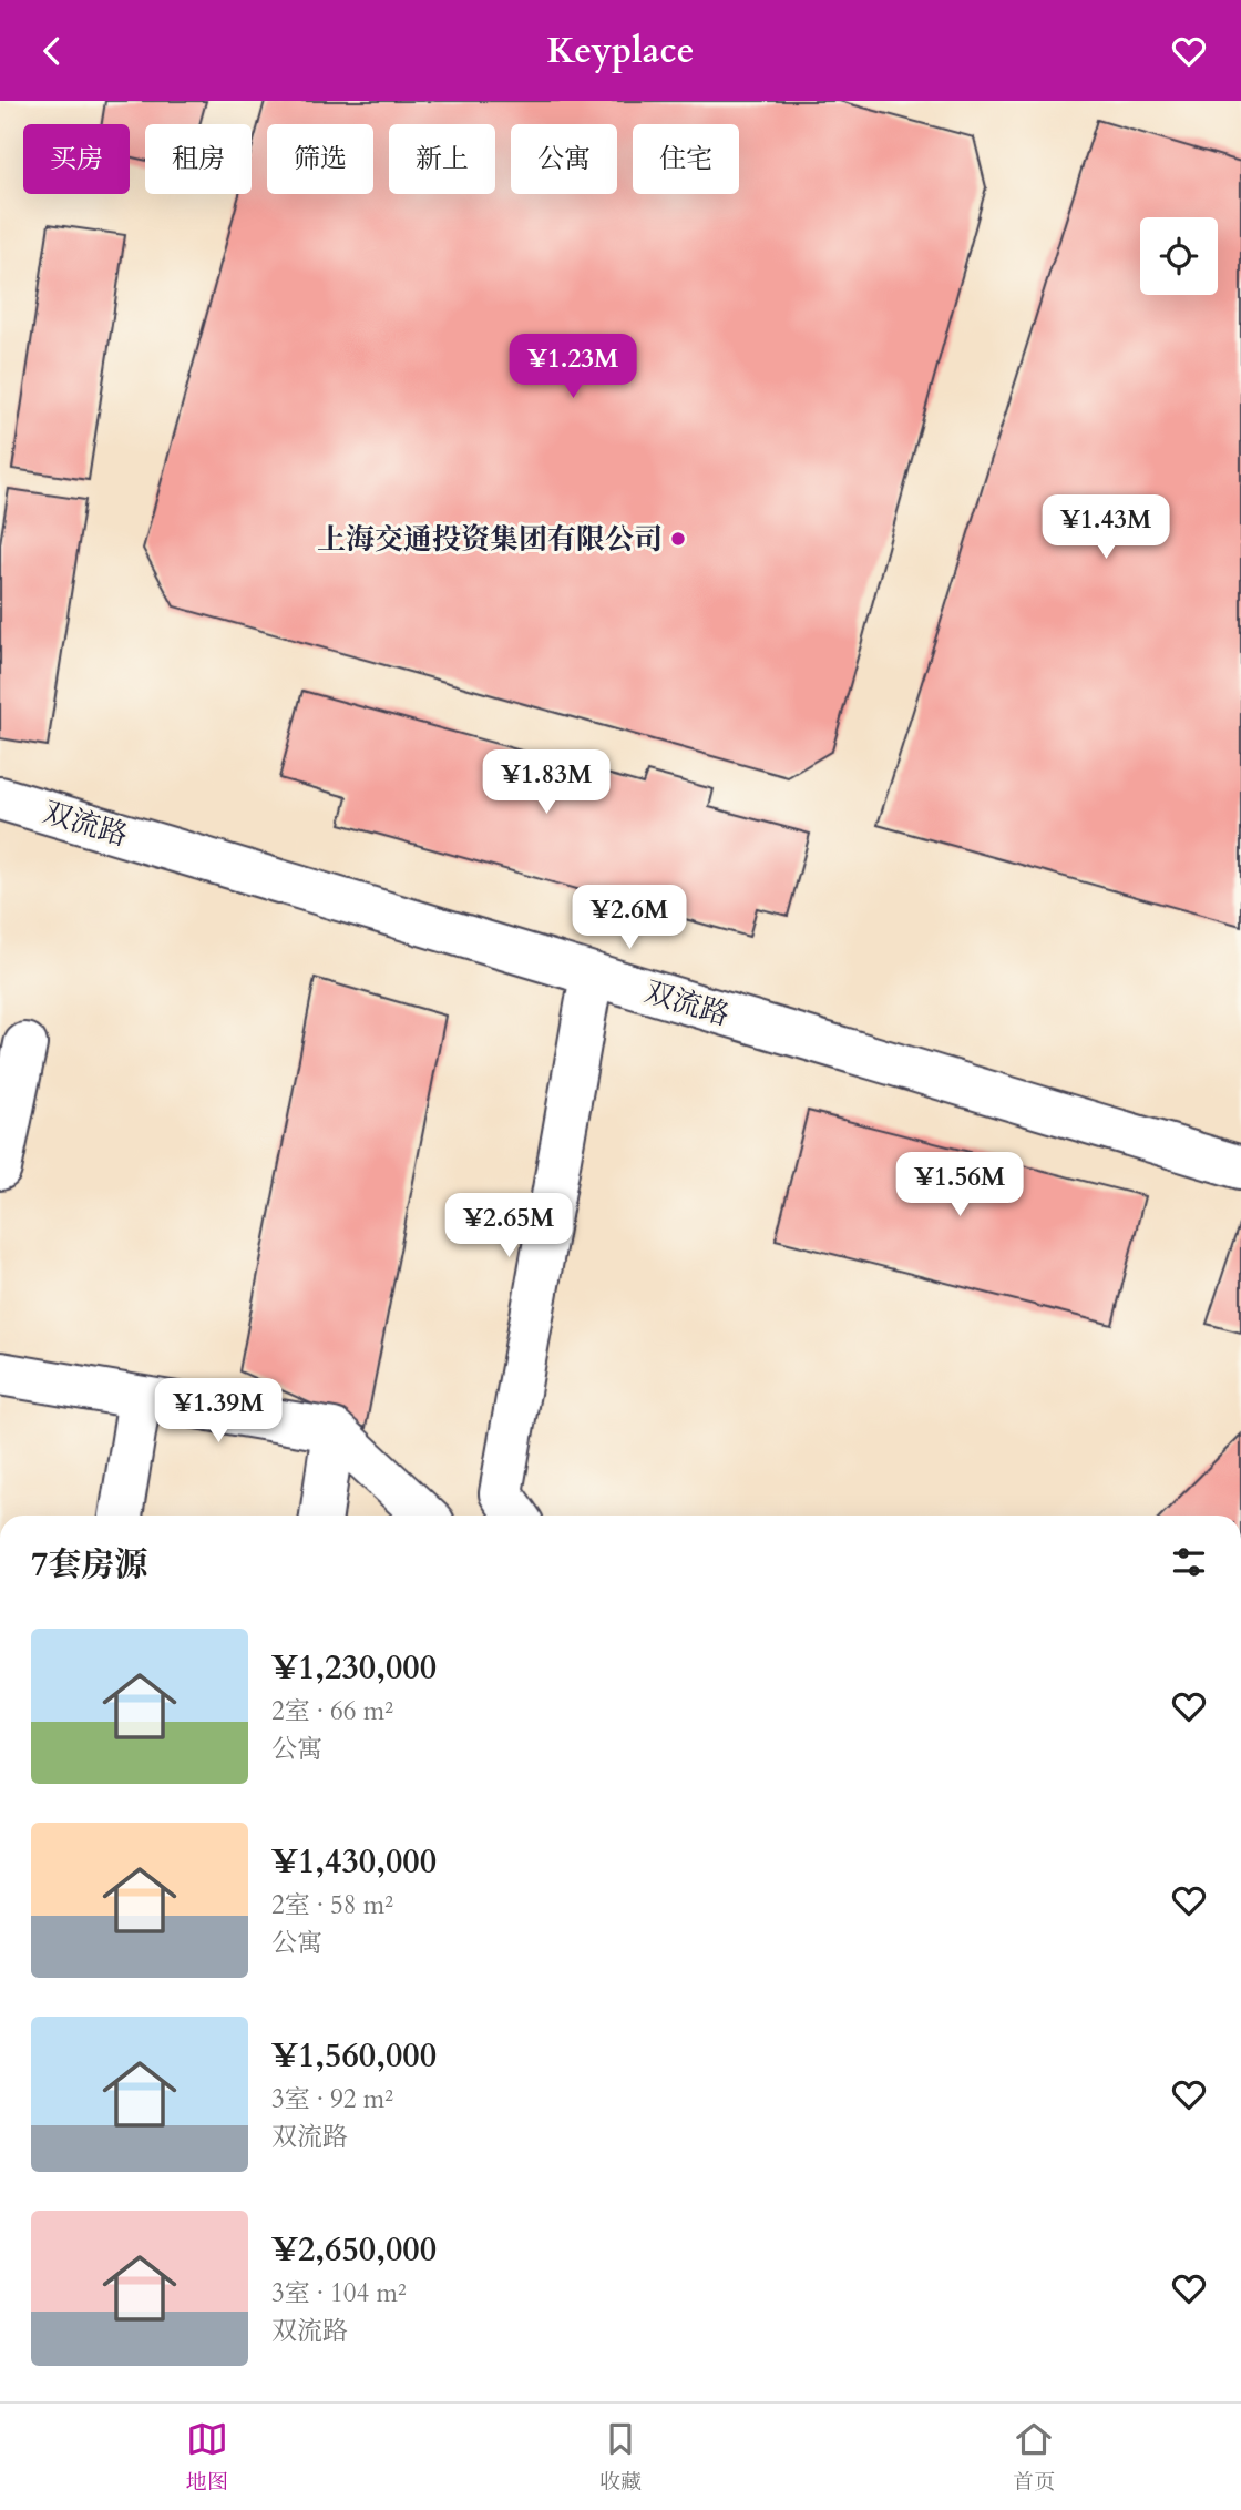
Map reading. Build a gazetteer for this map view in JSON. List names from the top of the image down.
{
  "streets": {
    "street": ["双流路"]
  },
  "places": ["上海交通投资集团有限公司"],
  "page": {
    "header": "Keyplace",
    "chip": [
      "买房",
      "租房",
      "筛选",
      "新上",
      "公寓",
      "住宅"
    ],
    "price": [
      "¥1.23M",
      "¥1.43M",
      "¥1.83M",
      "¥2.6M",
      "¥1.56M",
      "¥2.65M",
      "¥1.39M"
    ],
    "heading": "7套房源",
    "list": [
      {
        "name": "¥1,230,000",
        "note": "2室 · 66 m² · 公寓"
      },
      {
        "name": "¥1,430,000",
        "note": "2室 · 58 m² · 公寓"
      },
      {
        "name": "¥1,560,000",
        "note": "3室 · 92 m² · 双流路"
      },
      {
        "name": "¥2,650,000",
        "note": "3室 · 104 m² · 双流路"
      }
    ],
    "tabs": ["地图", "收藏", "首页"]
  }
}
